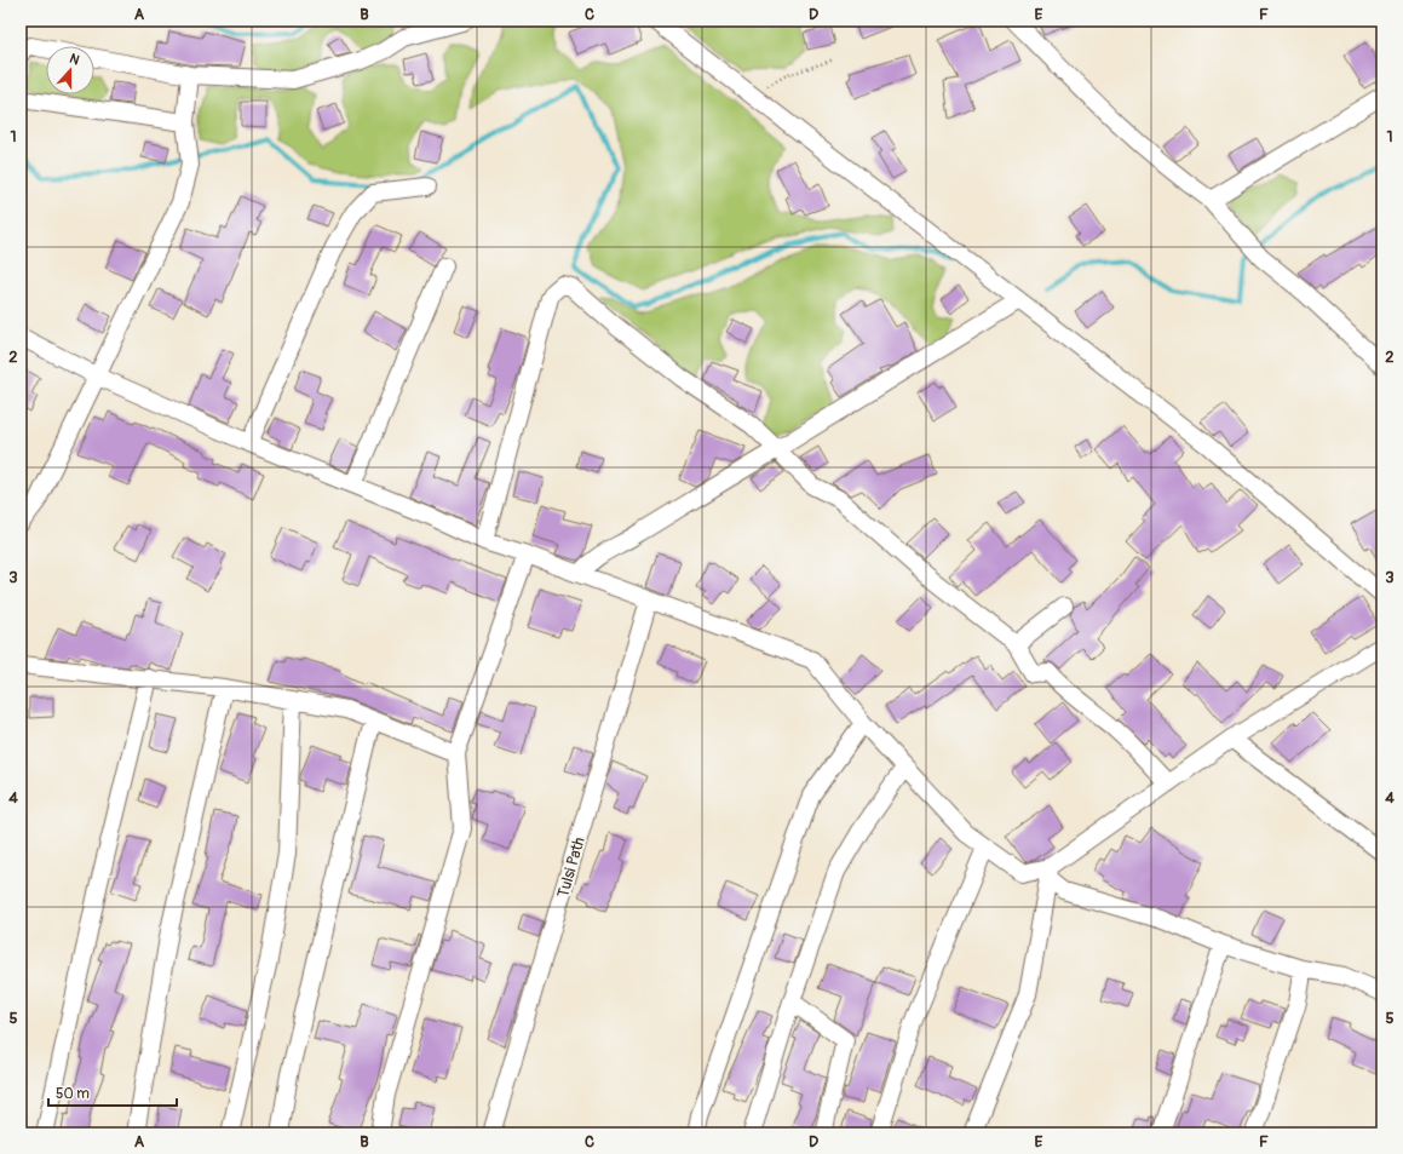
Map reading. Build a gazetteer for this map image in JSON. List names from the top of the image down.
{
  "streets": {
    "street": ["Tulsi Path"]
  },
  "scale_bar": "50 m",
  "north": "top",
  "grid": {
    "columns": [
      "A",
      "B",
      "C",
      "D",
      "E",
      "F"
    ],
    "rows": [
      "1",
      "2",
      "3",
      "4",
      "5"
    ]
  }
}
